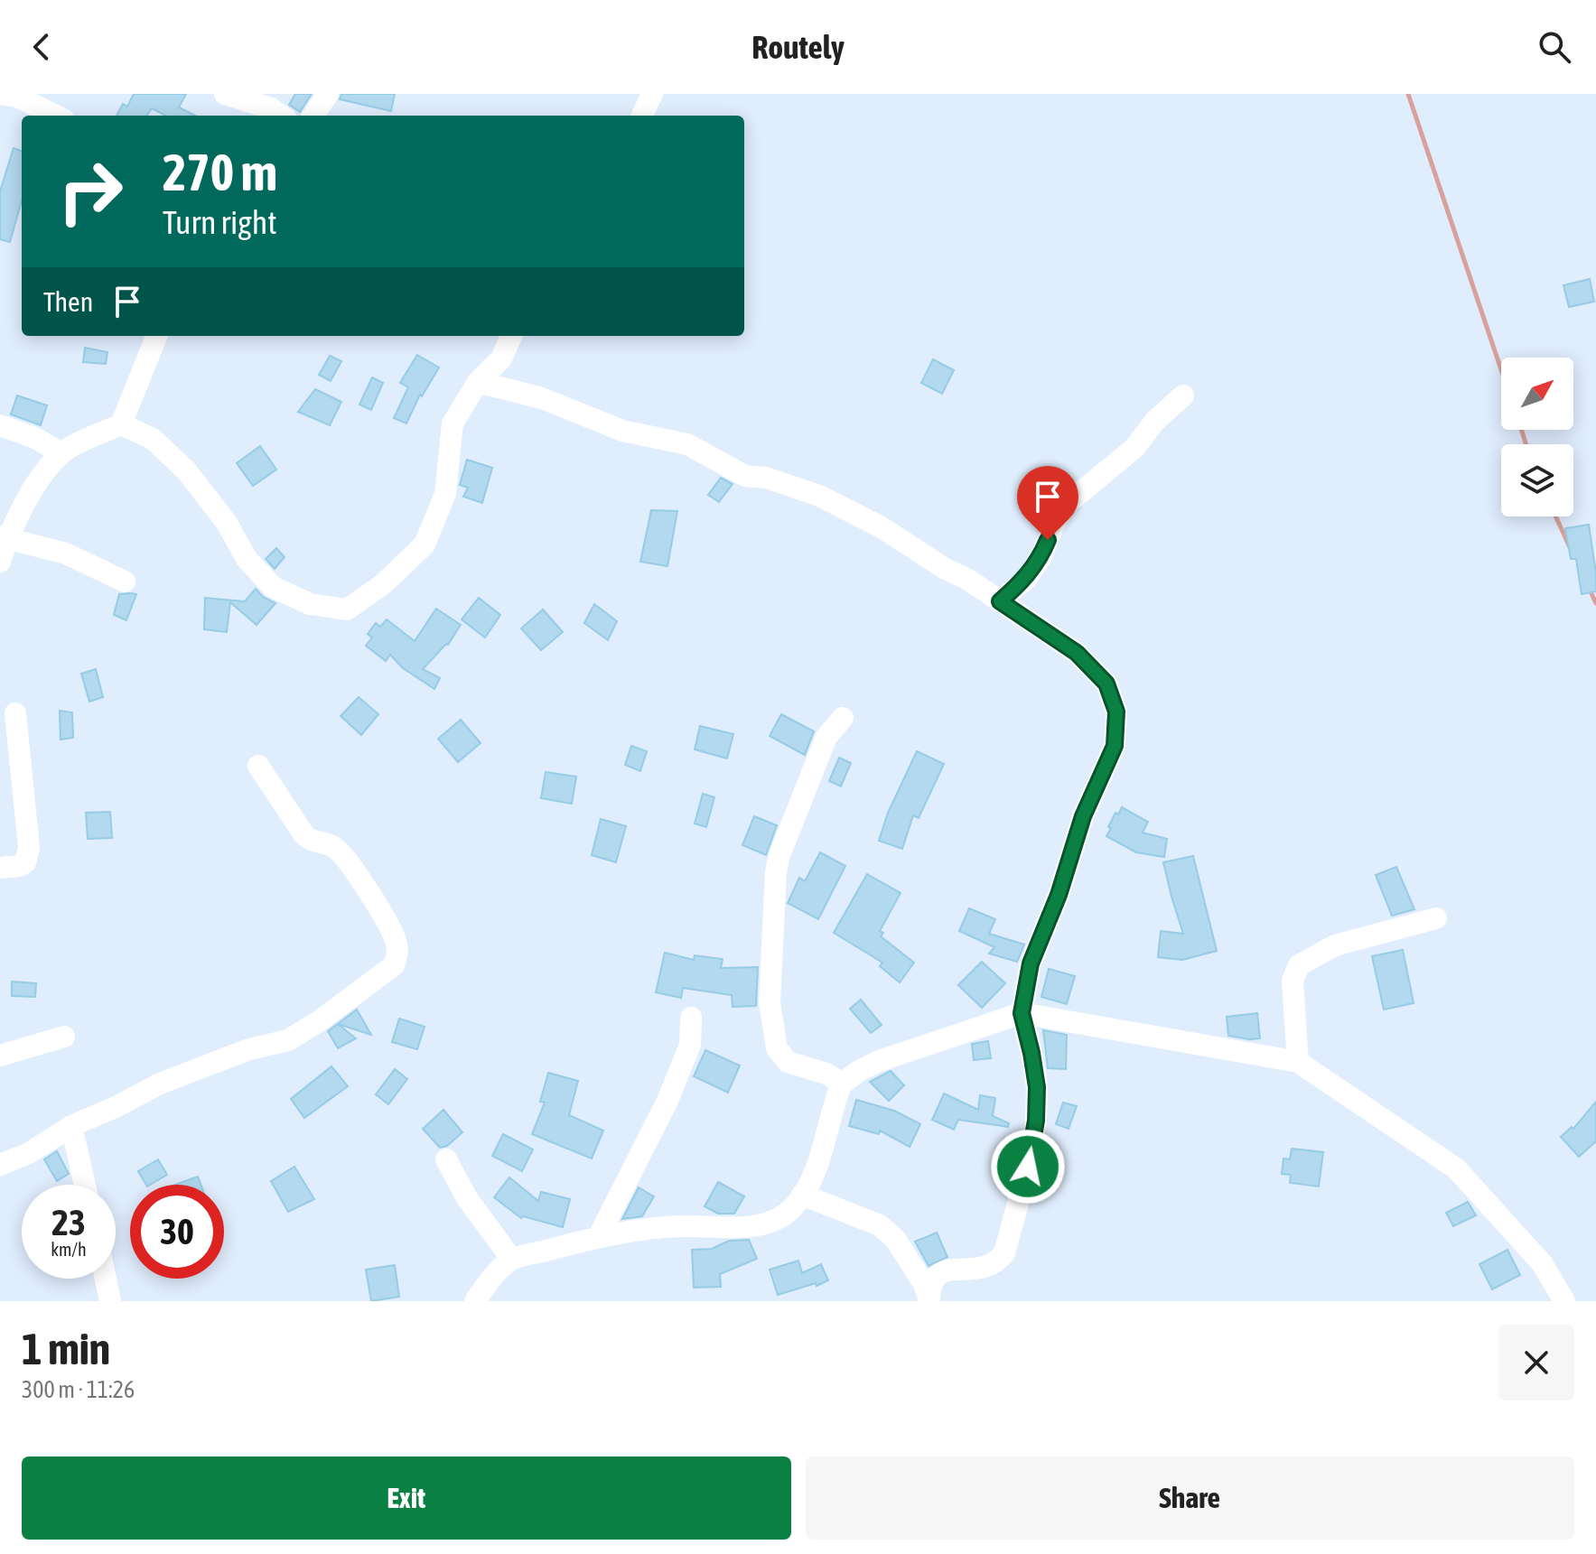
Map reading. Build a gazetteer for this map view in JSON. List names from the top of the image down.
{
  "north": "top right",
  "page": {
    "header": "Routely",
    "turn": ["270 m", "Turn right"],
    "then": "Then",
    "speed": "23 km/h",
    "limit": "30",
    "heading": ["1 min", "300 m · 11:26"],
    "buttons": ["Exit", "Share"]
  }
}
